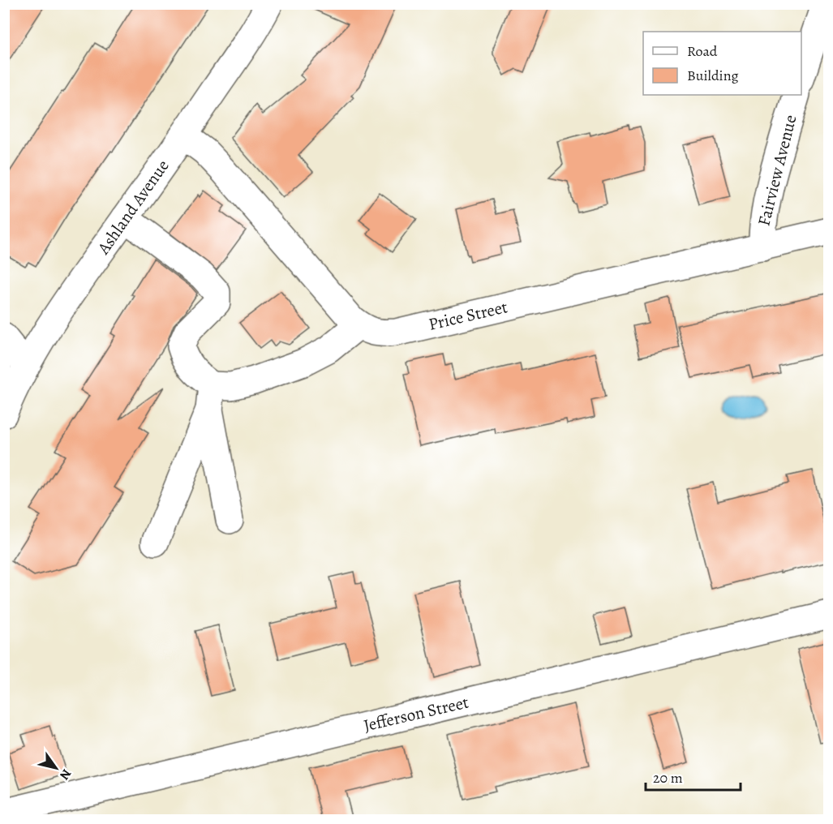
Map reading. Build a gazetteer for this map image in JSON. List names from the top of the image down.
{
  "streets": {
    "street": [
      "Fairview Avenue",
      "Ashland Avenue",
      "Price Street",
      "Jefferson Street"
    ]
  },
  "crossings": [
    ["Fairview Avenue", "Price Street"],
    ["Ashland Avenue", "Price Street"]
  ],
  "legend": ["Road", "Building"],
  "scale_bar": "20 m",
  "north": "bottom right"
}
